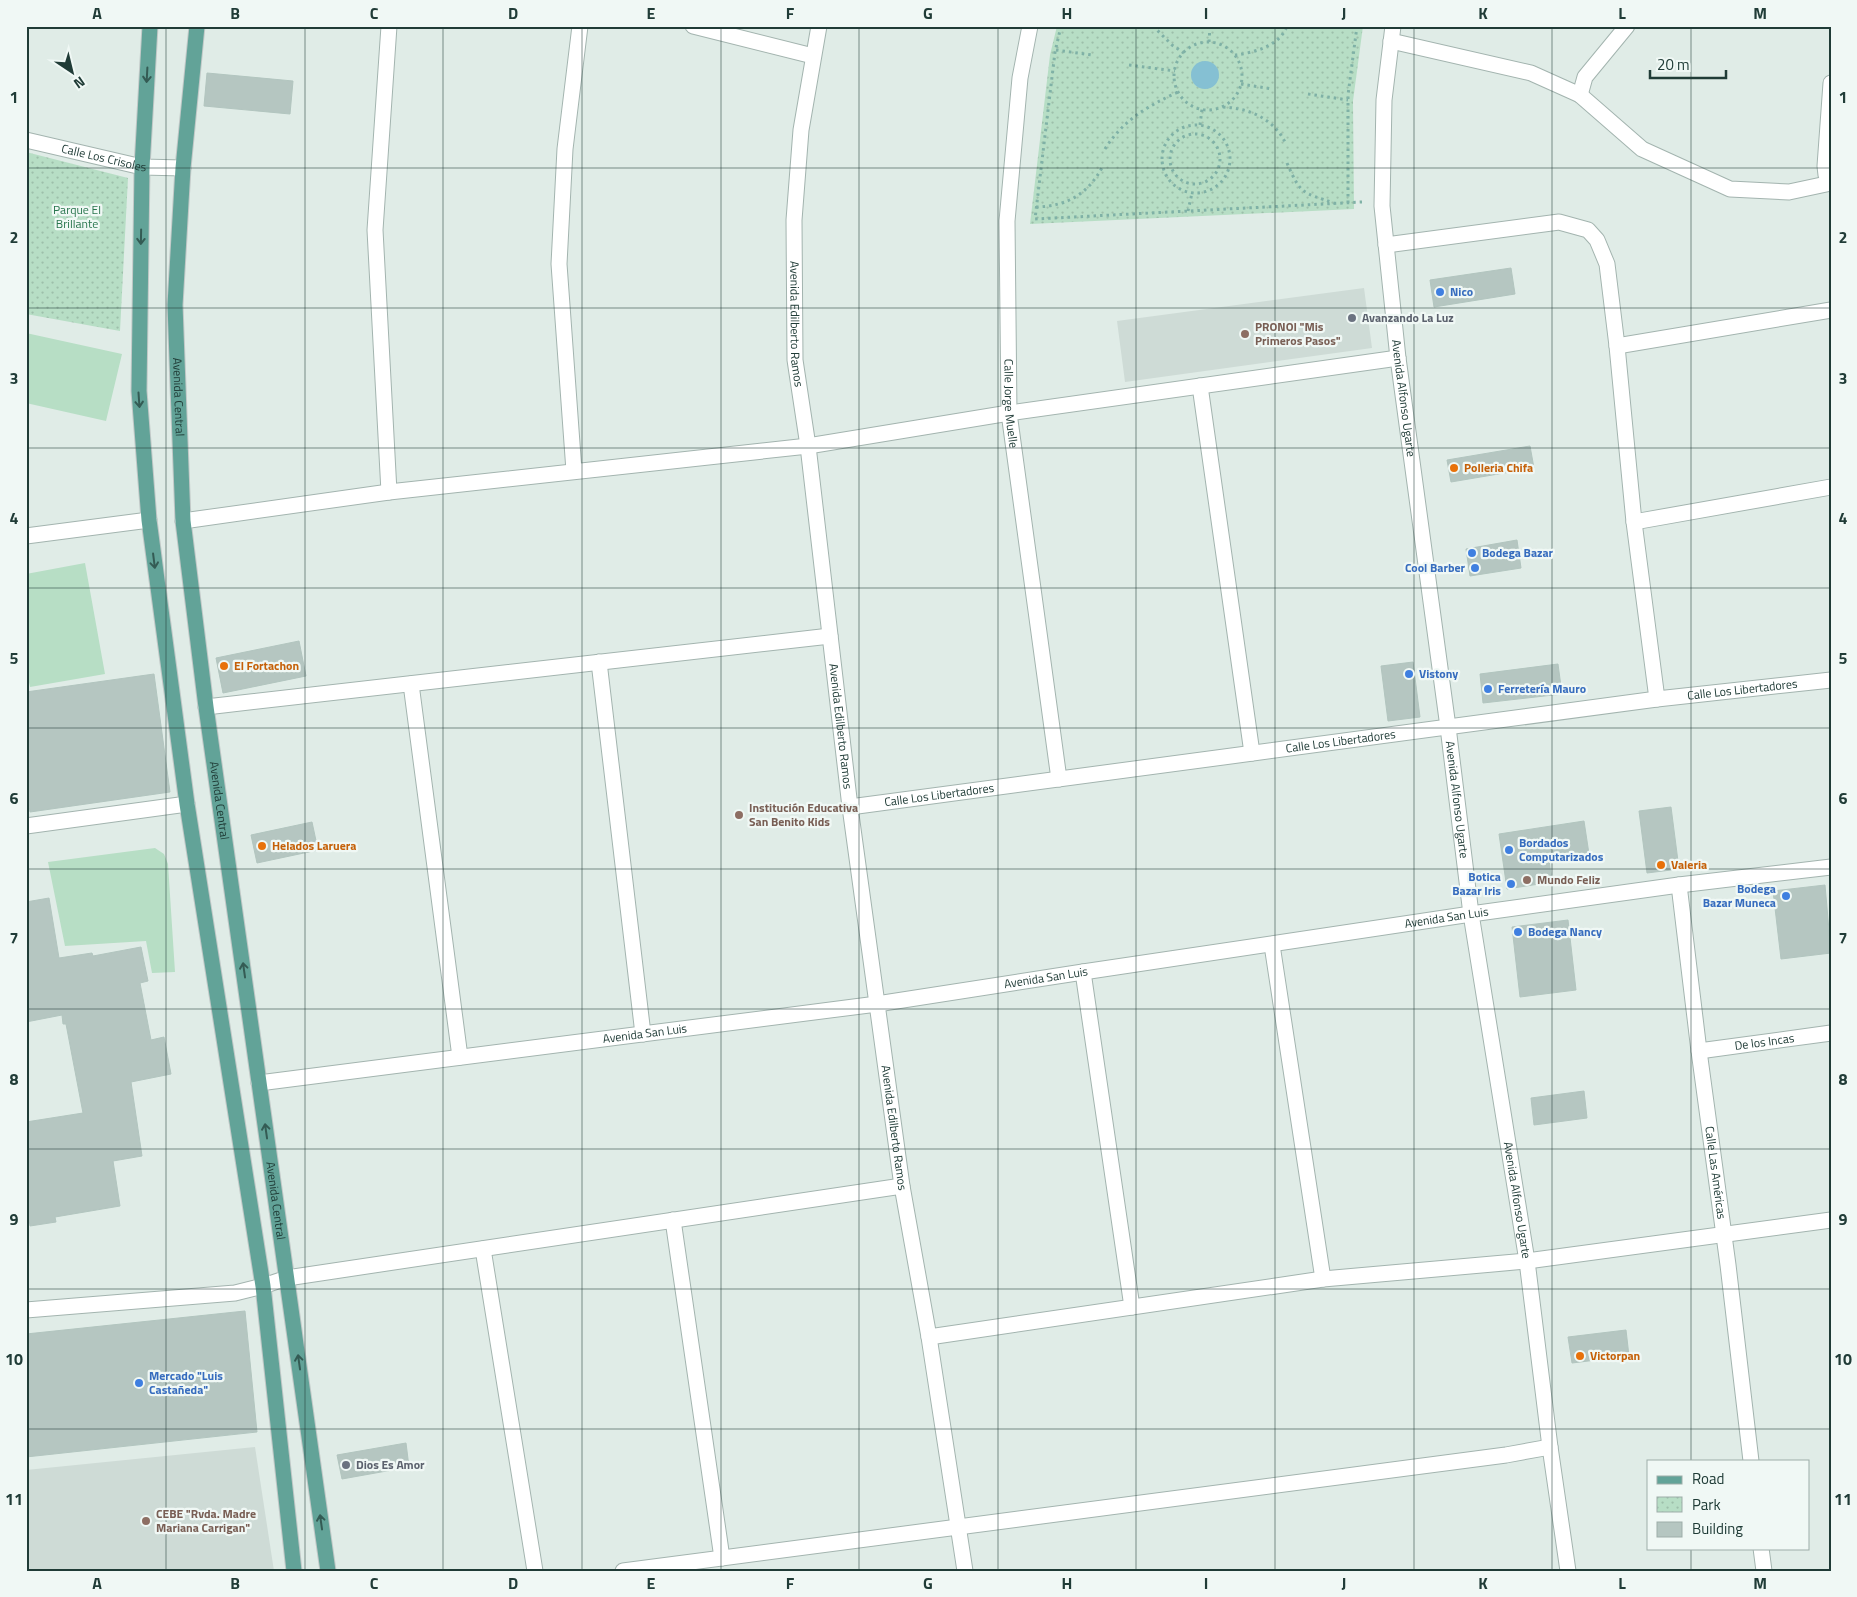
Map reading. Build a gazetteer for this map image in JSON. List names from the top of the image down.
{
  "streets": {
    "main road": ["Avenida Central"],
    "street": [
      "Calle Los Crisoles",
      "Avenida Edilberto Ramos",
      "Avenida Alfonso Ugarte",
      "Calle Jorge Muelle",
      "Calle Los Libertadores",
      "Avenida San Luis",
      "De los Incas",
      "Calle Las Américas"
    ]
  },
  "crossings": [
    ["Calle Los Crisoles", "Avenida Central"],
    ["Avenida Edilberto Ramos", "Calle Los Libertadores"],
    ["Avenida Edilberto Ramos", "Avenida San Luis"],
    ["Avenida Central", "Avenida San Luis"],
    ["Avenida Alfonso Ugarte", "Calle Los Libertadores"],
    ["Avenida Alfonso Ugarte", "Avenida San Luis"],
    ["Calle Jorge Muelle", "Calle Los Libertadores"],
    ["Avenida San Luis", "Calle Las Américas"],
    ["De los Incas", "Calle Las Américas"]
  ],
  "parks": ["Parque El Brillante"],
  "places": [
    "Nico",
    "Avanzando La Luz",
    "PRONOI \"Mis Primeros Pasos\"",
    "Polleria Chifa",
    "Bodega Bazar",
    "Cool Barber",
    "El Fortachon",
    "Vistony",
    "Ferretería Mauro",
    "Institución Educativa San Benito Kids",
    "Helados Laruera",
    "Bordados Computarizados",
    "Valeria",
    "Mundo Feliz",
    "Botica Bazar Iris",
    "Bodega Bazar Muneca",
    "Bodega Nancy",
    "Victorpan",
    "Mercado \"Luis Castañeda\"",
    "Dios Es Amor",
    "CEBE \"Rvda. Madre Mariana Carrigan\""
  ],
  "legend": ["Road", "Park", "Building"],
  "scale_bar": "20 m",
  "north": "bottom right",
  "grid": {
    "columns": [
      "A",
      "B",
      "C",
      "D",
      "E",
      "F",
      "G",
      "H",
      "I",
      "J",
      "K",
      "L",
      "M"
    ],
    "rows": [
      "1",
      "2",
      "3",
      "4",
      "5",
      "6",
      "7",
      "8",
      "9",
      "10",
      "11"
    ]
  }
}
